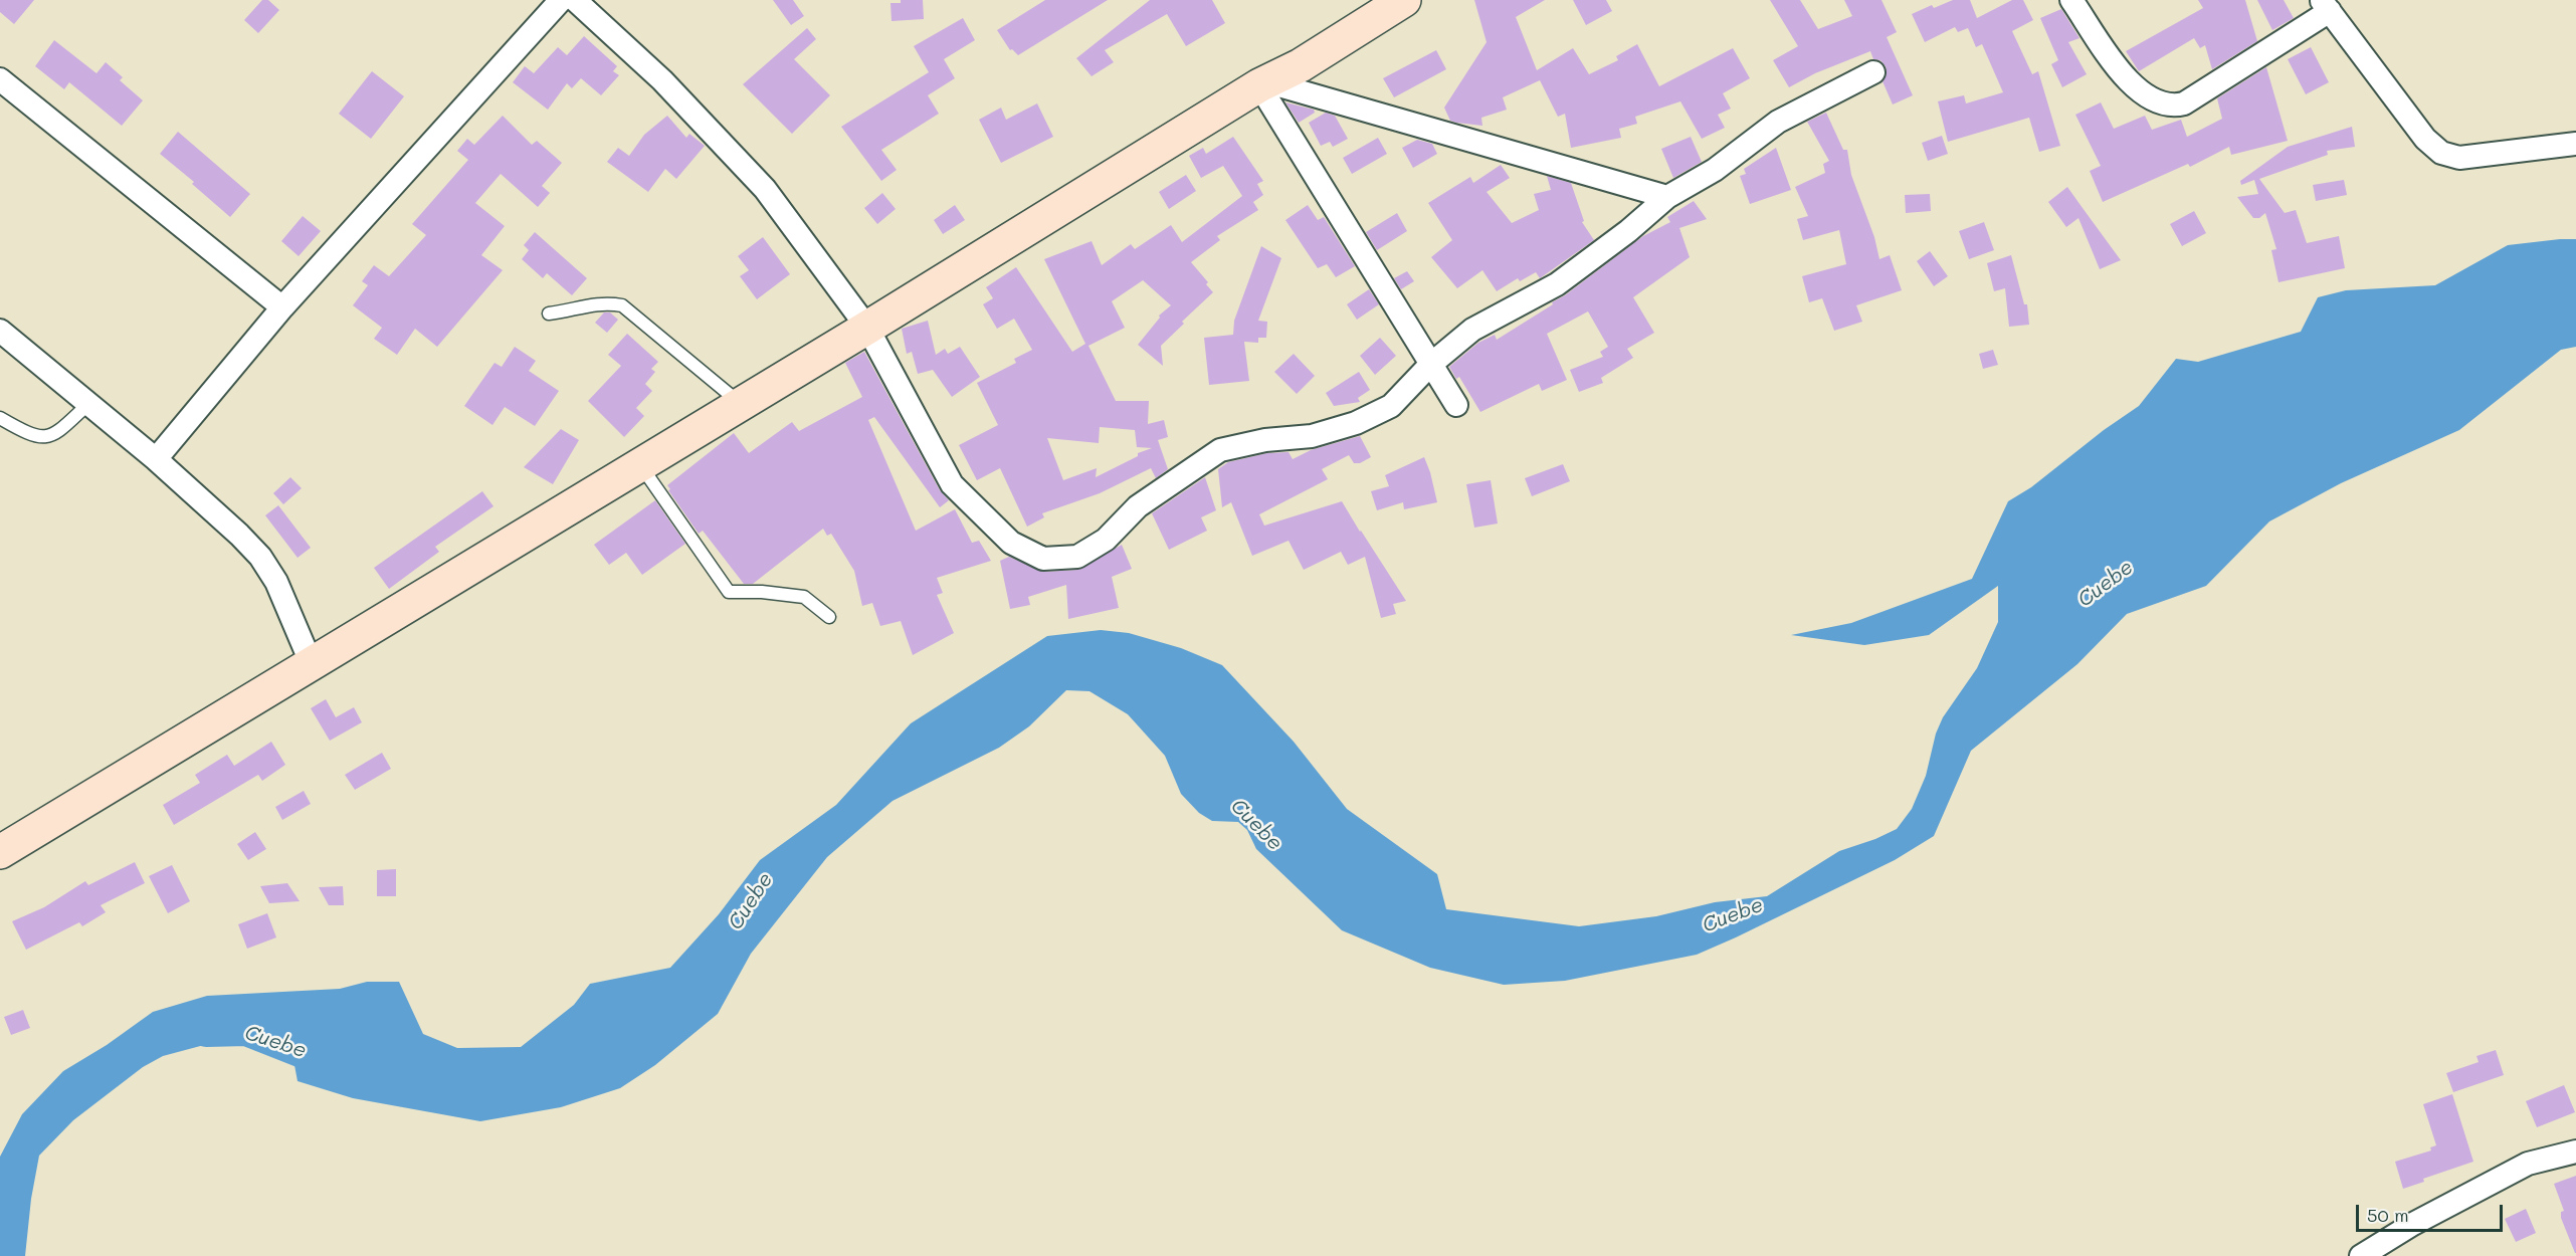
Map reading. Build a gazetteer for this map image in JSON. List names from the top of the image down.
{
  "water": ["Cuebe"],
  "scale_bar": "50 m"
}
